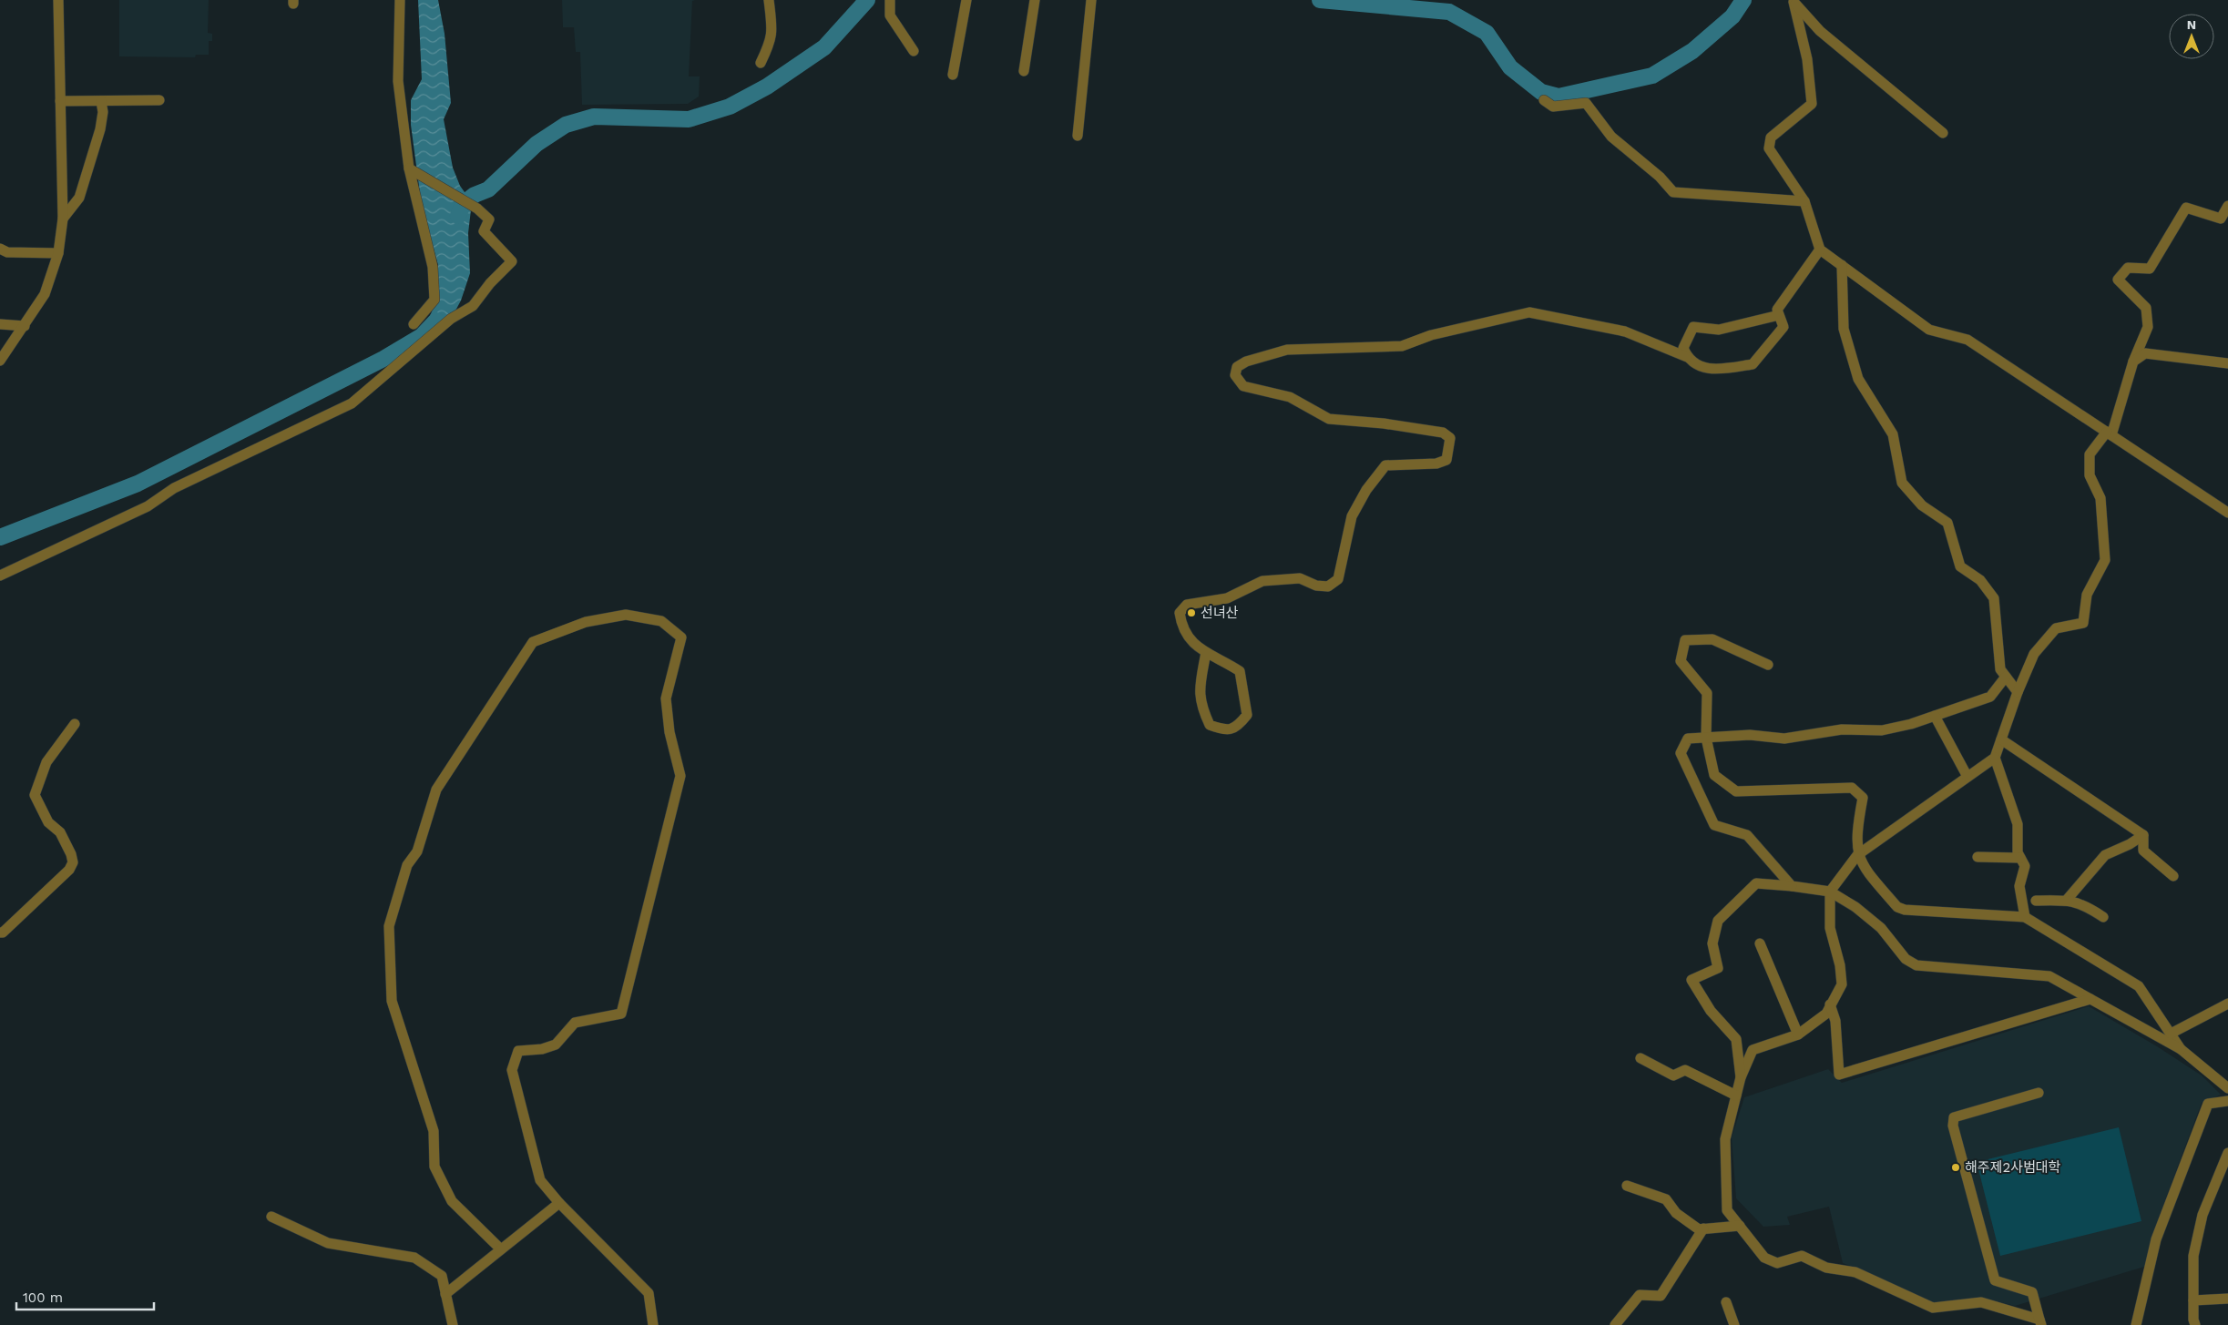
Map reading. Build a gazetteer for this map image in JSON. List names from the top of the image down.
{
  "places": ["선녀산", "해주제2사범대학"],
  "scale_bar": "100 m",
  "north": "top"
}
